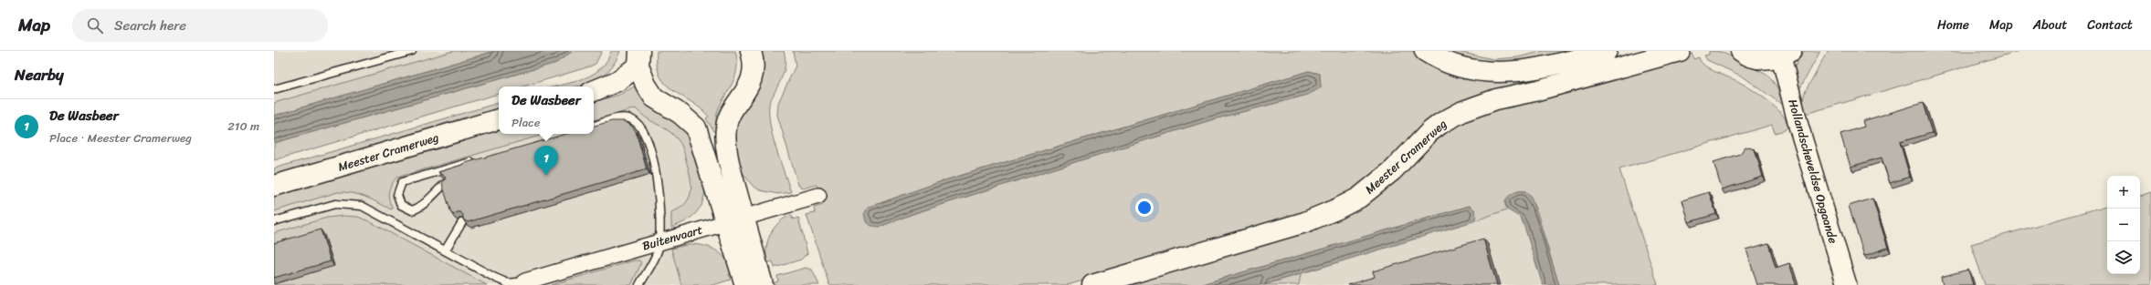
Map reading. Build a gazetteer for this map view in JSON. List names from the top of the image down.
{
  "streets": {
    "main road": ["Meester Cramerweg"],
    "street": ["Hollandscheveldse Opgaande", "Buitenvaart"]
  },
  "page": {
    "header": "Map",
    "search": "Search here",
    "nav": [
      "Home",
      "Map",
      "About",
      "Contact"
    ],
    "heading": "Nearby",
    "popup": ["De Wasbeer", "Place"],
    "list": [
      {
        "mark": "1",
        "name": "De Wasbeer",
        "note": "Place · Meester Cramerweg",
        "value": "210 m"
      }
    ],
    "pins": "1",
    "map_buttons": ["+", "−"]
  }
}
